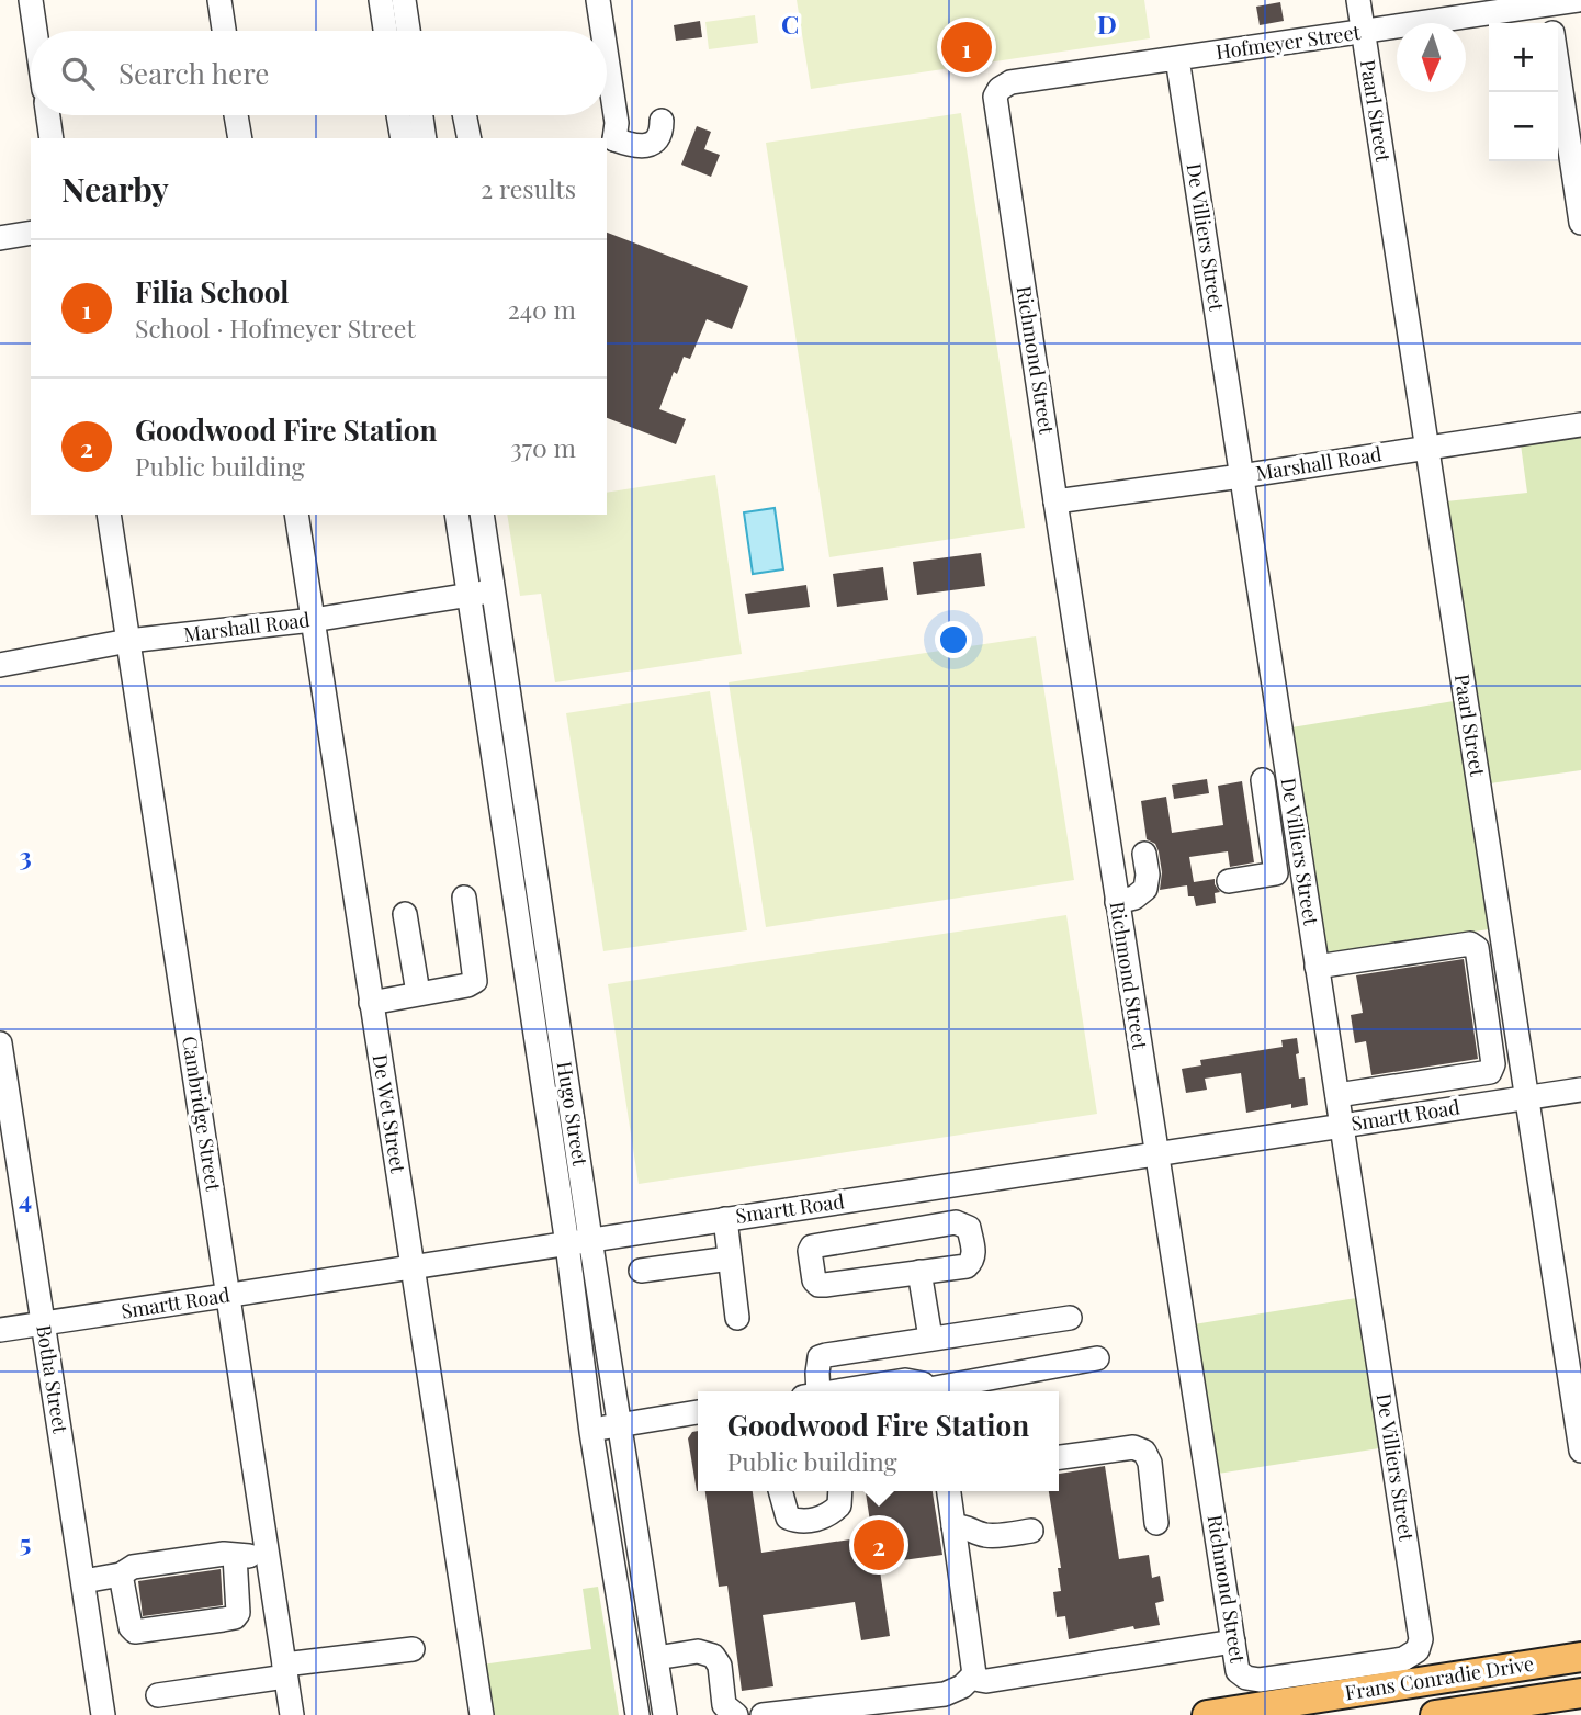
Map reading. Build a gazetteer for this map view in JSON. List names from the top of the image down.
{
  "streets": {
    "main road": ["Frans Conradie Drive"],
    "street": [
      "Hofmeyer Street",
      "Paarl Street",
      "De Villiers Street",
      "Richmond Street",
      "Marshall Road",
      "Cambridge Street",
      "De Wet Street",
      "Hugo Street",
      "Smartt Road",
      "Botha Street"
    ]
  },
  "crossings": [
    ["Hofmeyer Street", "Paarl Street"],
    ["Hofmeyer Street", "De Villiers Street"],
    ["Hofmeyer Street", "Richmond Street"],
    ["Paarl Street", "Marshall Road"],
    ["Paarl Street", "Smartt Road"],
    ["De Villiers Street", "Richmond Street"],
    ["De Villiers Street", "Marshall Road"],
    ["De Villiers Street", "Smartt Road"],
    ["Richmond Street", "Marshall Road"],
    ["Richmond Street", "Smartt Road"],
    ["Marshall Road", "Cambridge Street"],
    ["Marshall Road", "De Wet Street"],
    ["Marshall Road", "Hugo Street"],
    ["Cambridge Street", "Smartt Road"],
    ["De Wet Street", "Smartt Road"],
    ["Hugo Street", "Smartt Road"],
    ["Smartt Road", "Botha Street"]
  ],
  "north": "bottom",
  "page": {
    "pins": ["1", "2"],
    "map_buttons": ["+", "−"],
    "search": "Search here",
    "heading": ["Nearby", "2 results"],
    "list": [
      {
        "mark": "1",
        "name": "Filia School",
        "note": "School · Hofmeyer Street",
        "value": "240 m"
      },
      {
        "mark": "2",
        "name": "Goodwood Fire Station",
        "note": "Public building",
        "value": "370 m"
      }
    ],
    "popup": ["Goodwood Fire Station", "Public building"]
  },
  "grid": {
    "columns": ["C", "D"],
    "rows": ["3", "4", "5"]
  }
}
